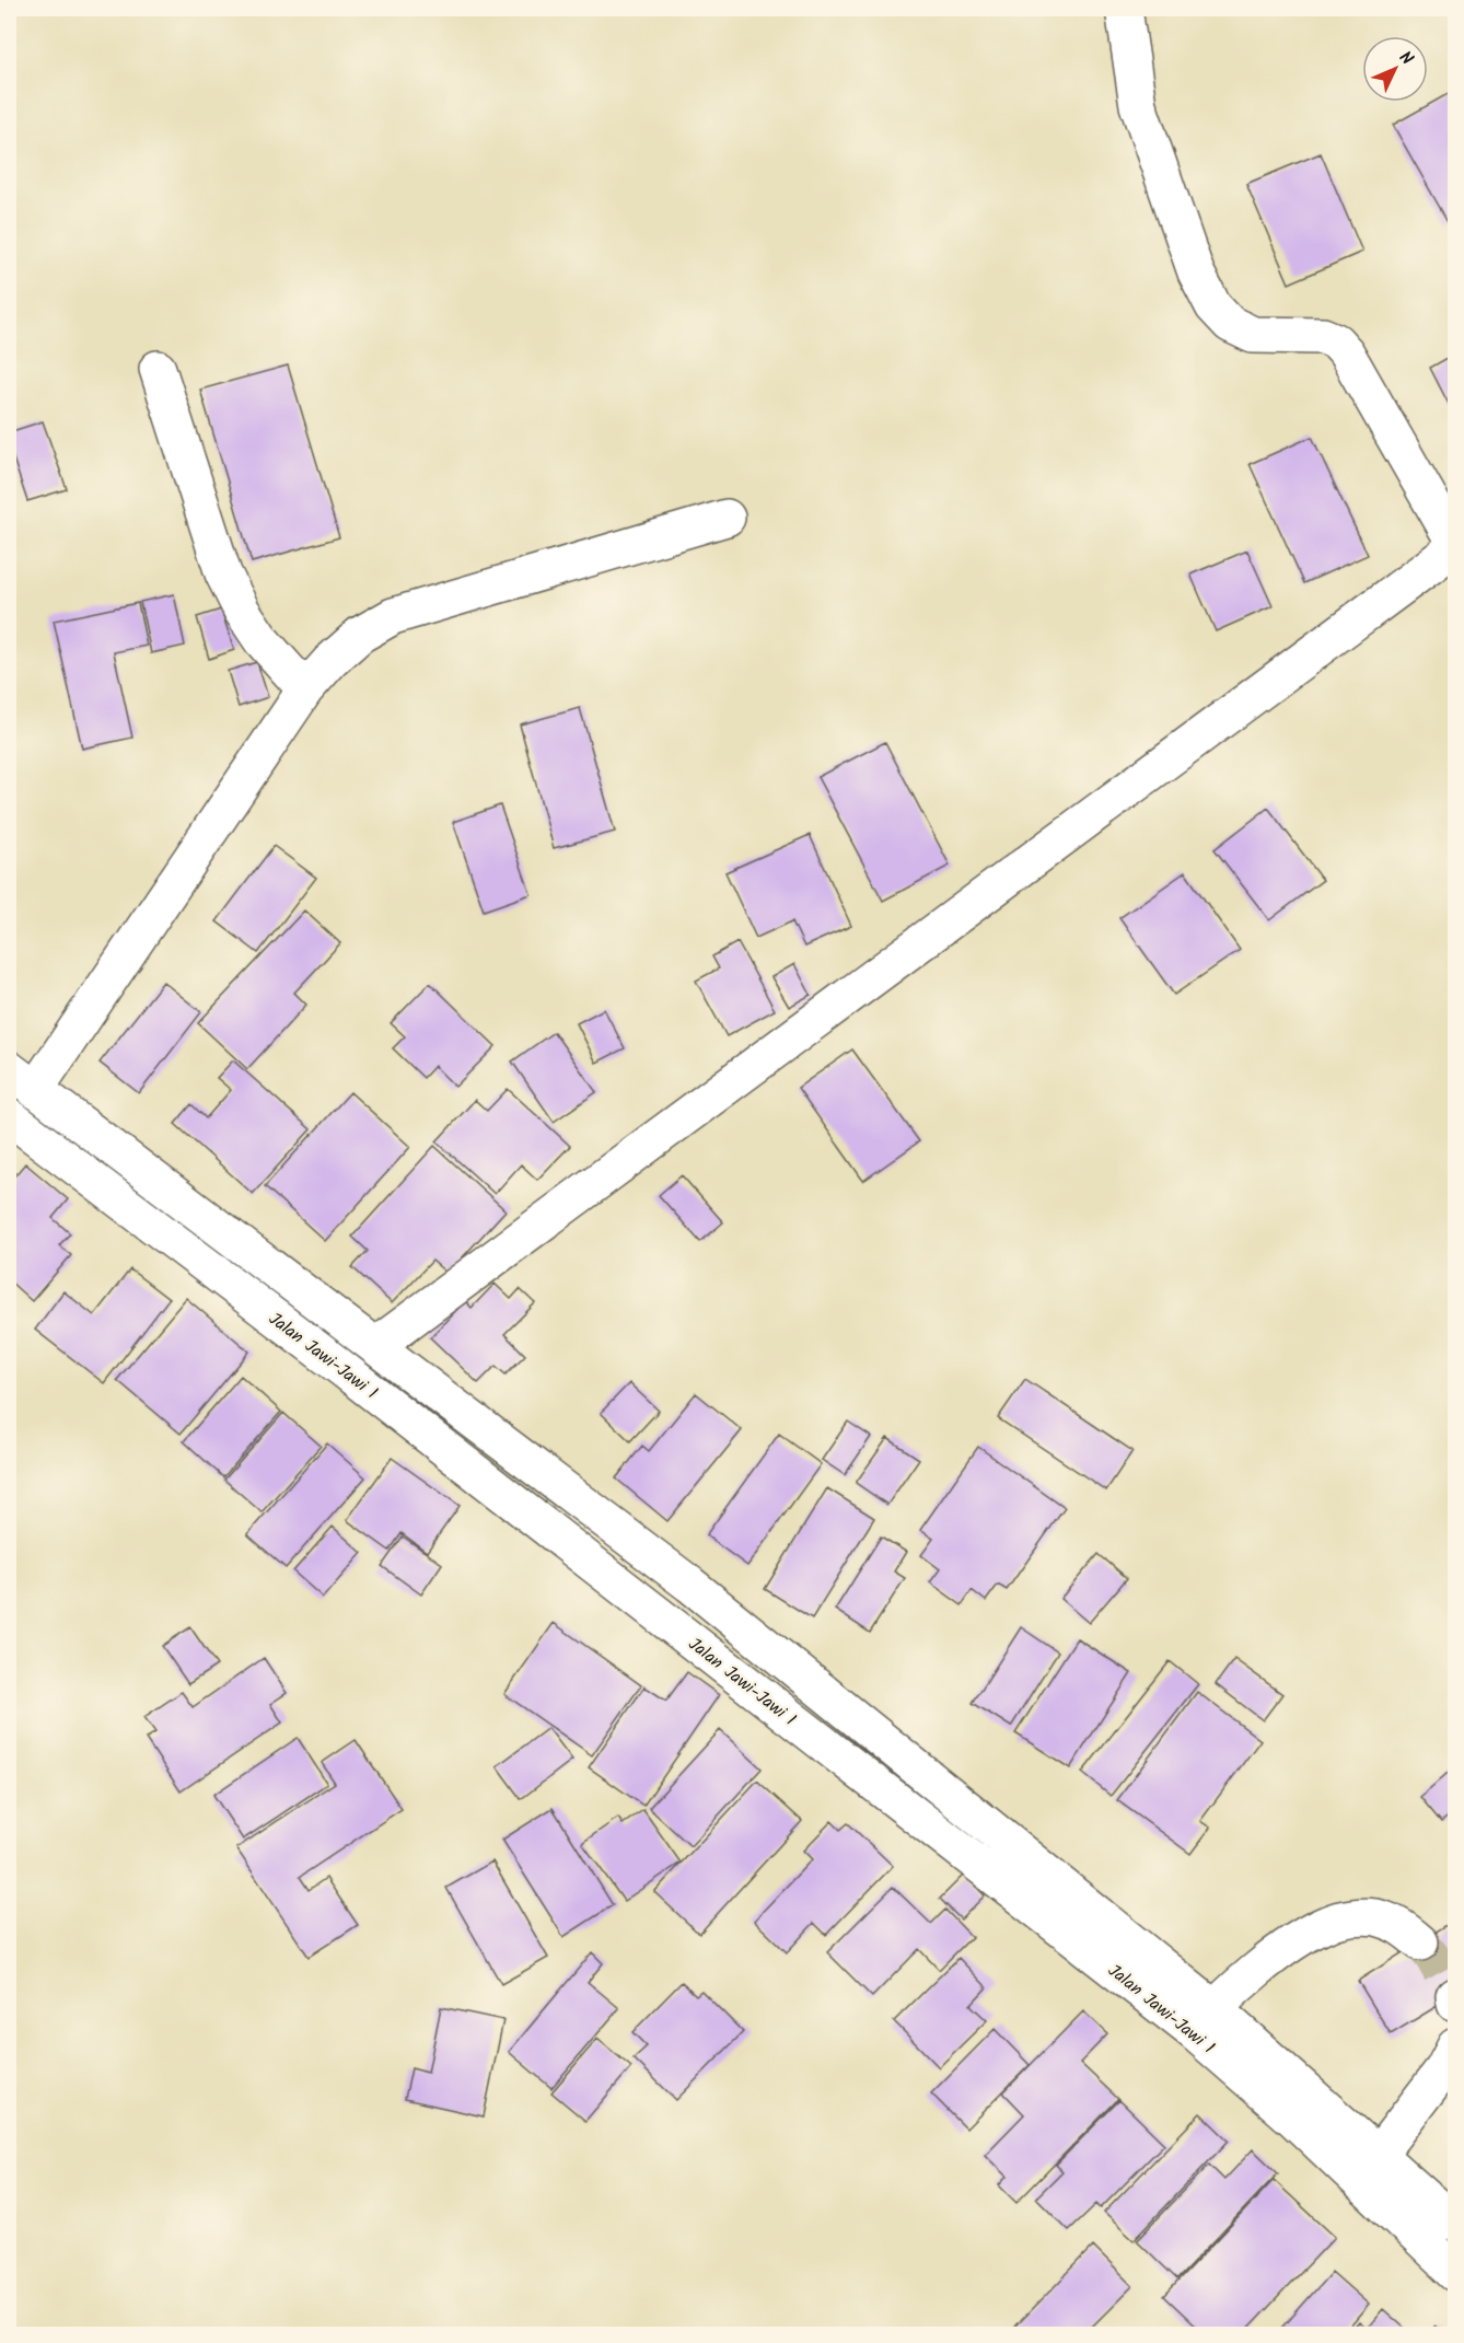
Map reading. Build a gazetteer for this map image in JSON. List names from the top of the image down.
{
  "streets": {
    "main road": ["Jalan Jawi-Jawi 1"]
  },
  "north": "top right"
}
